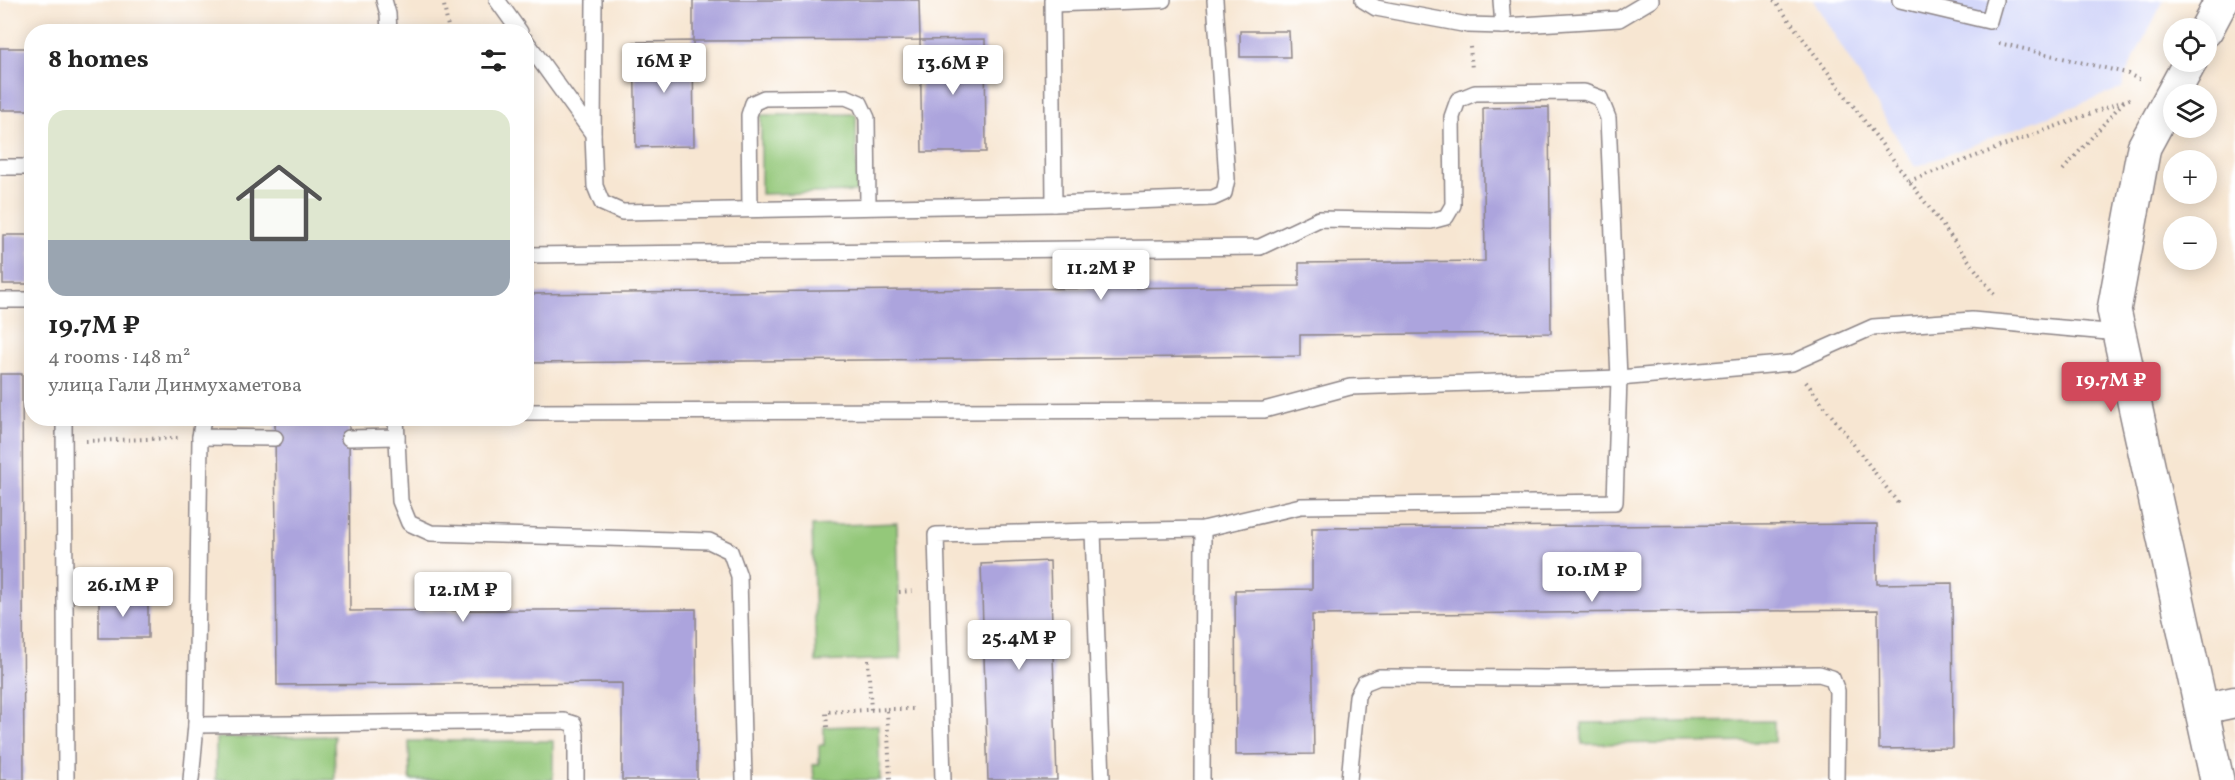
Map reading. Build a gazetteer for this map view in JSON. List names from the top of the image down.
{
  "page": {
    "map_buttons": ["+", "−"],
    "heading": "8 homes",
    "price": [
      "16M ₽",
      "13.6M ₽",
      "11.2M ₽",
      "19.7M ₽",
      "10.1M ₽",
      "26.1M ₽",
      "12.1M ₽",
      "25.4M ₽"
    ],
    "list": [
      {
        "name": "19.7M ₽",
        "note": "4 rooms · 148 m² · улица Гали Динмухаметова"
      }
    ]
  }
}
